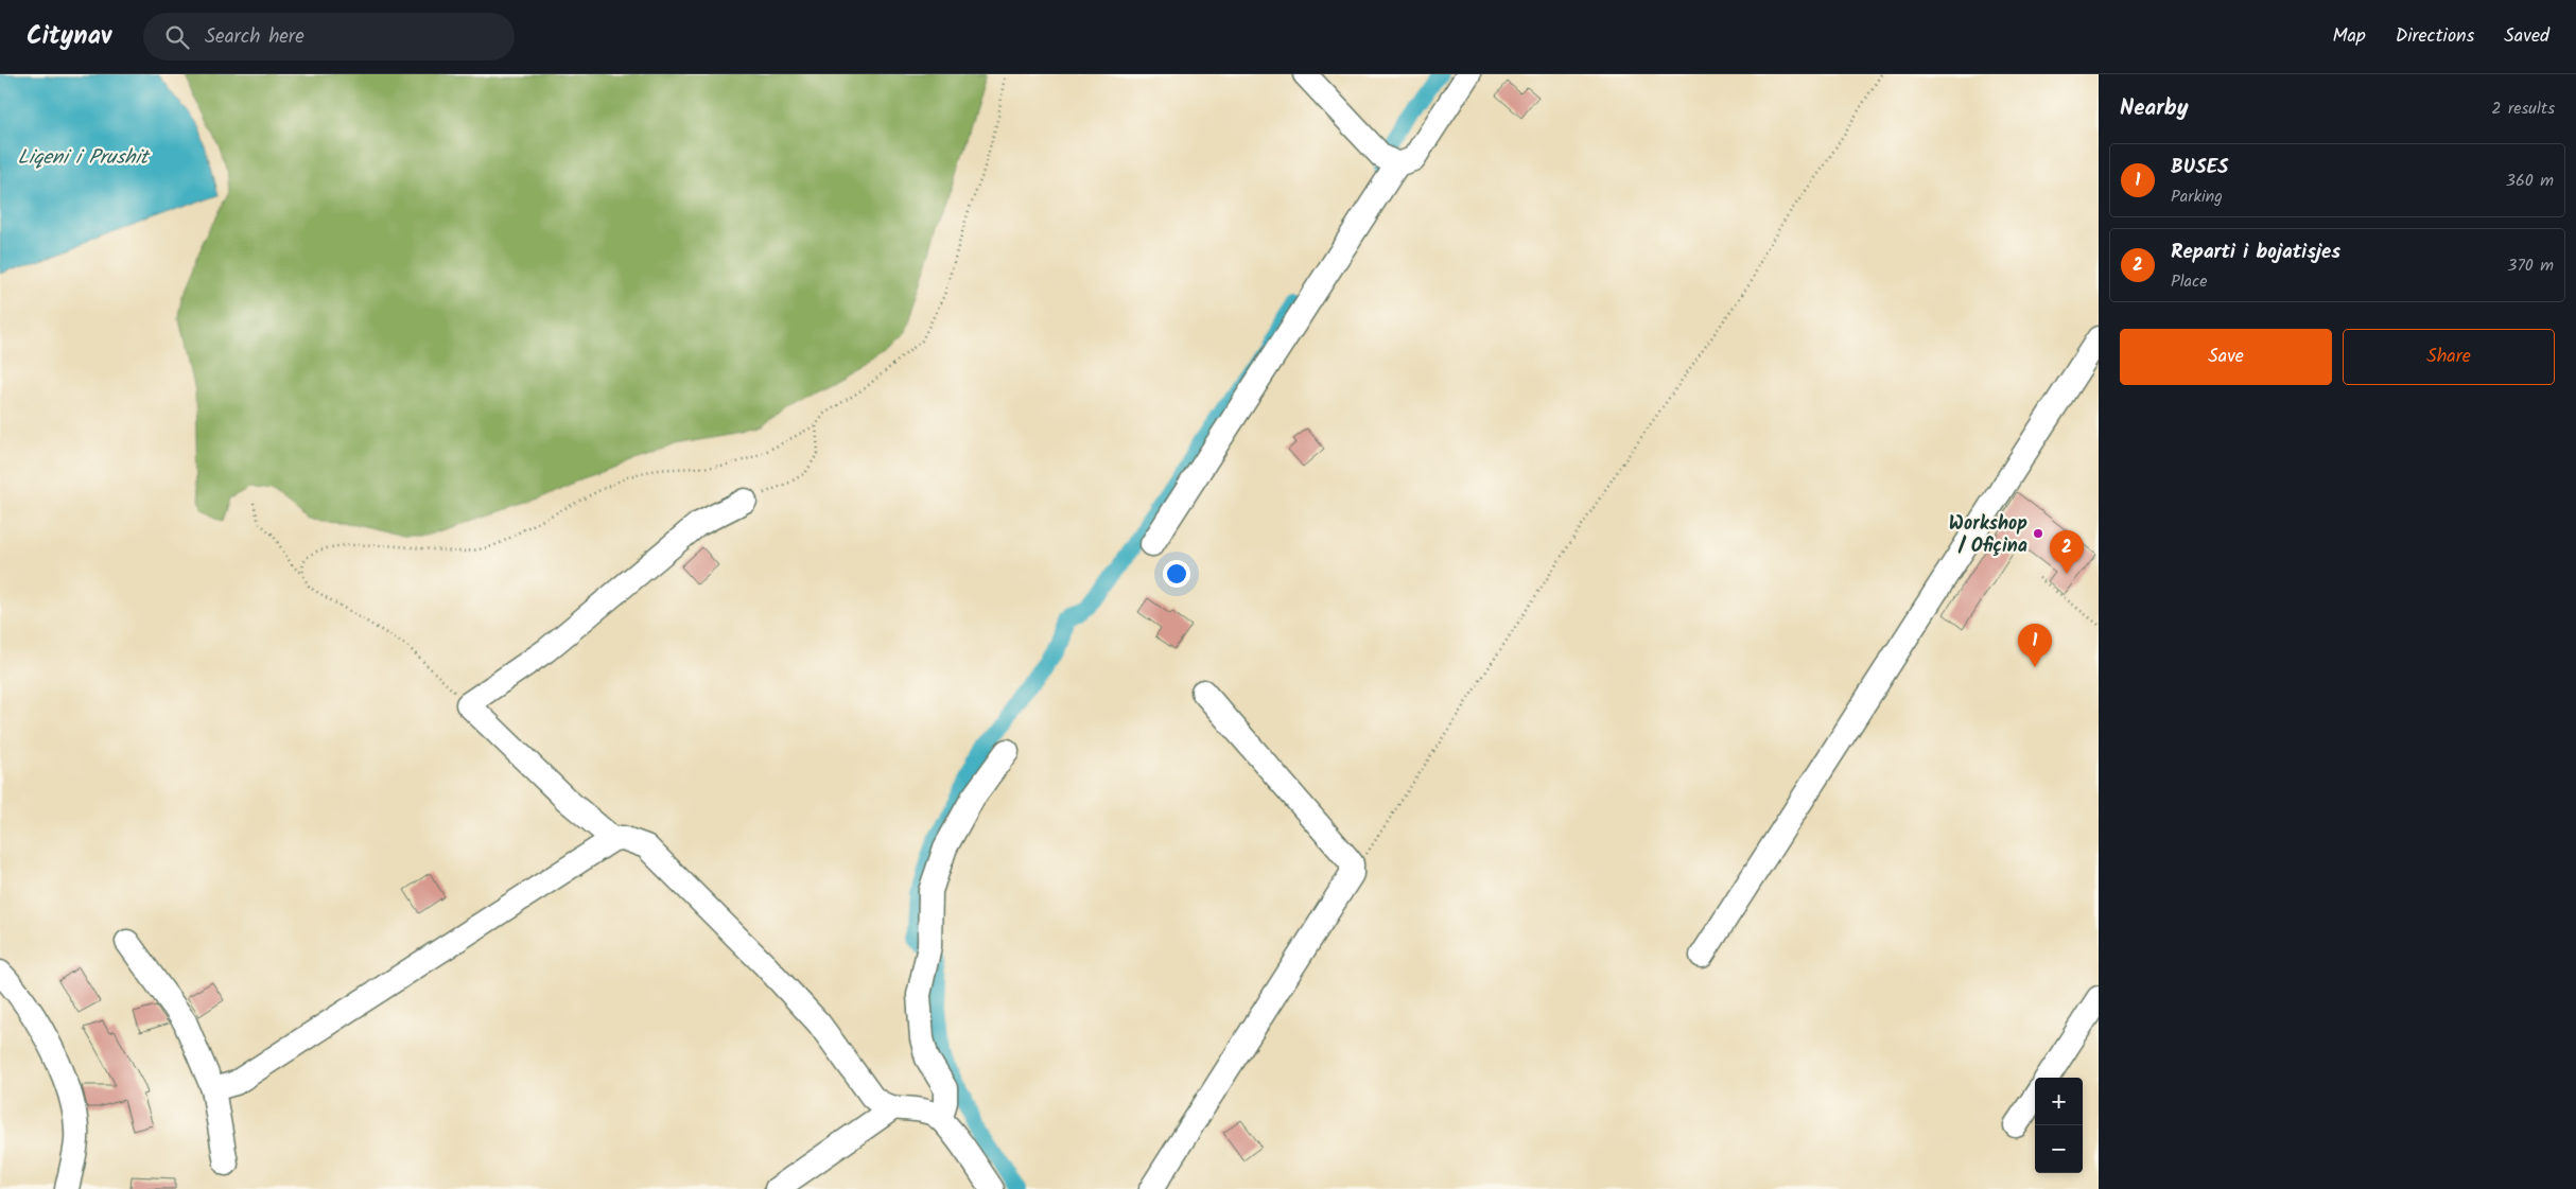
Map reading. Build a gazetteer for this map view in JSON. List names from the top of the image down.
{
  "water": ["Liqeni i Prushit"],
  "places": ["Workshop / Ofiçina"],
  "page": {
    "header": "Citynav",
    "search": "Search here",
    "nav": ["Map", "Directions", "Saved"],
    "heading": ["Nearby", "2 results"],
    "list": [
      {
        "mark": "1",
        "name": "BUSES",
        "note": "Parking",
        "value": "360 m"
      },
      {
        "mark": "2",
        "name": "Reparti i bojatisjes",
        "note": "Place",
        "value": "370 m"
      }
    ],
    "buttons": ["Save", "Share"],
    "pins": ["2", "1"],
    "map_buttons": ["+", "−"]
  }
}
